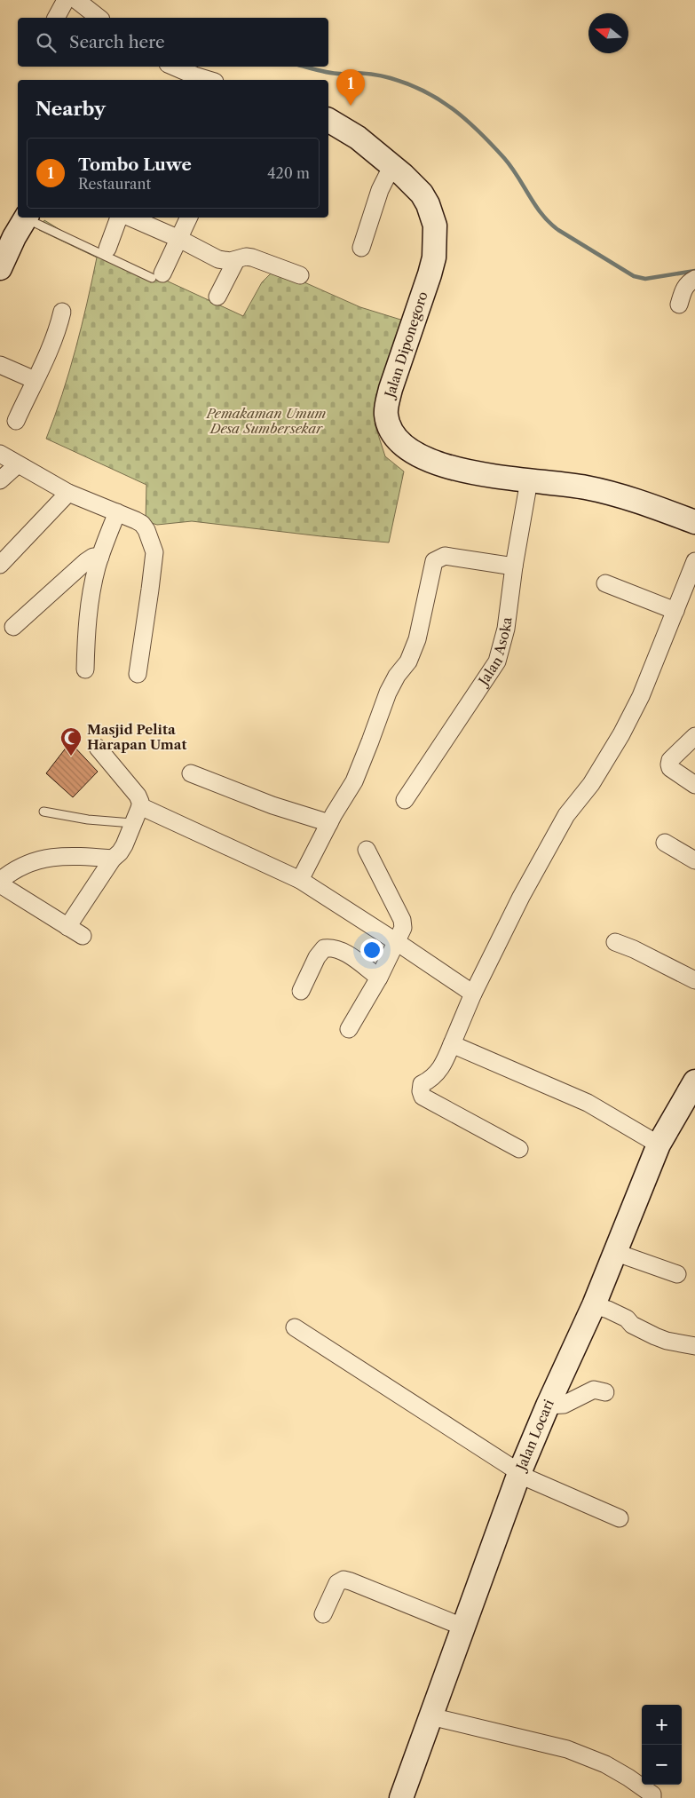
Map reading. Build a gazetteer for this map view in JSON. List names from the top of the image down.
{
  "streets": {
    "street": ["Jalan Diponegoro", "Jalan Asoka", "Jalan Locari"]
  },
  "crossings": [
    ["Jalan Diponegoro", "Jalan Asoka"]
  ],
  "parks": ["Pemakaman Umum Desa Sumbersekar"],
  "places": {
    "mosque": ["Masjid Pelita Harapan Umat"]
  },
  "north": "left",
  "page": {
    "search": "Search here",
    "pins": "1",
    "heading": "Nearby",
    "list": [
      {
        "mark": "1",
        "name": "Tombo Luwe",
        "note": "Restaurant",
        "value": "420 m"
      }
    ],
    "map_buttons": ["+", "−"]
  }
}
